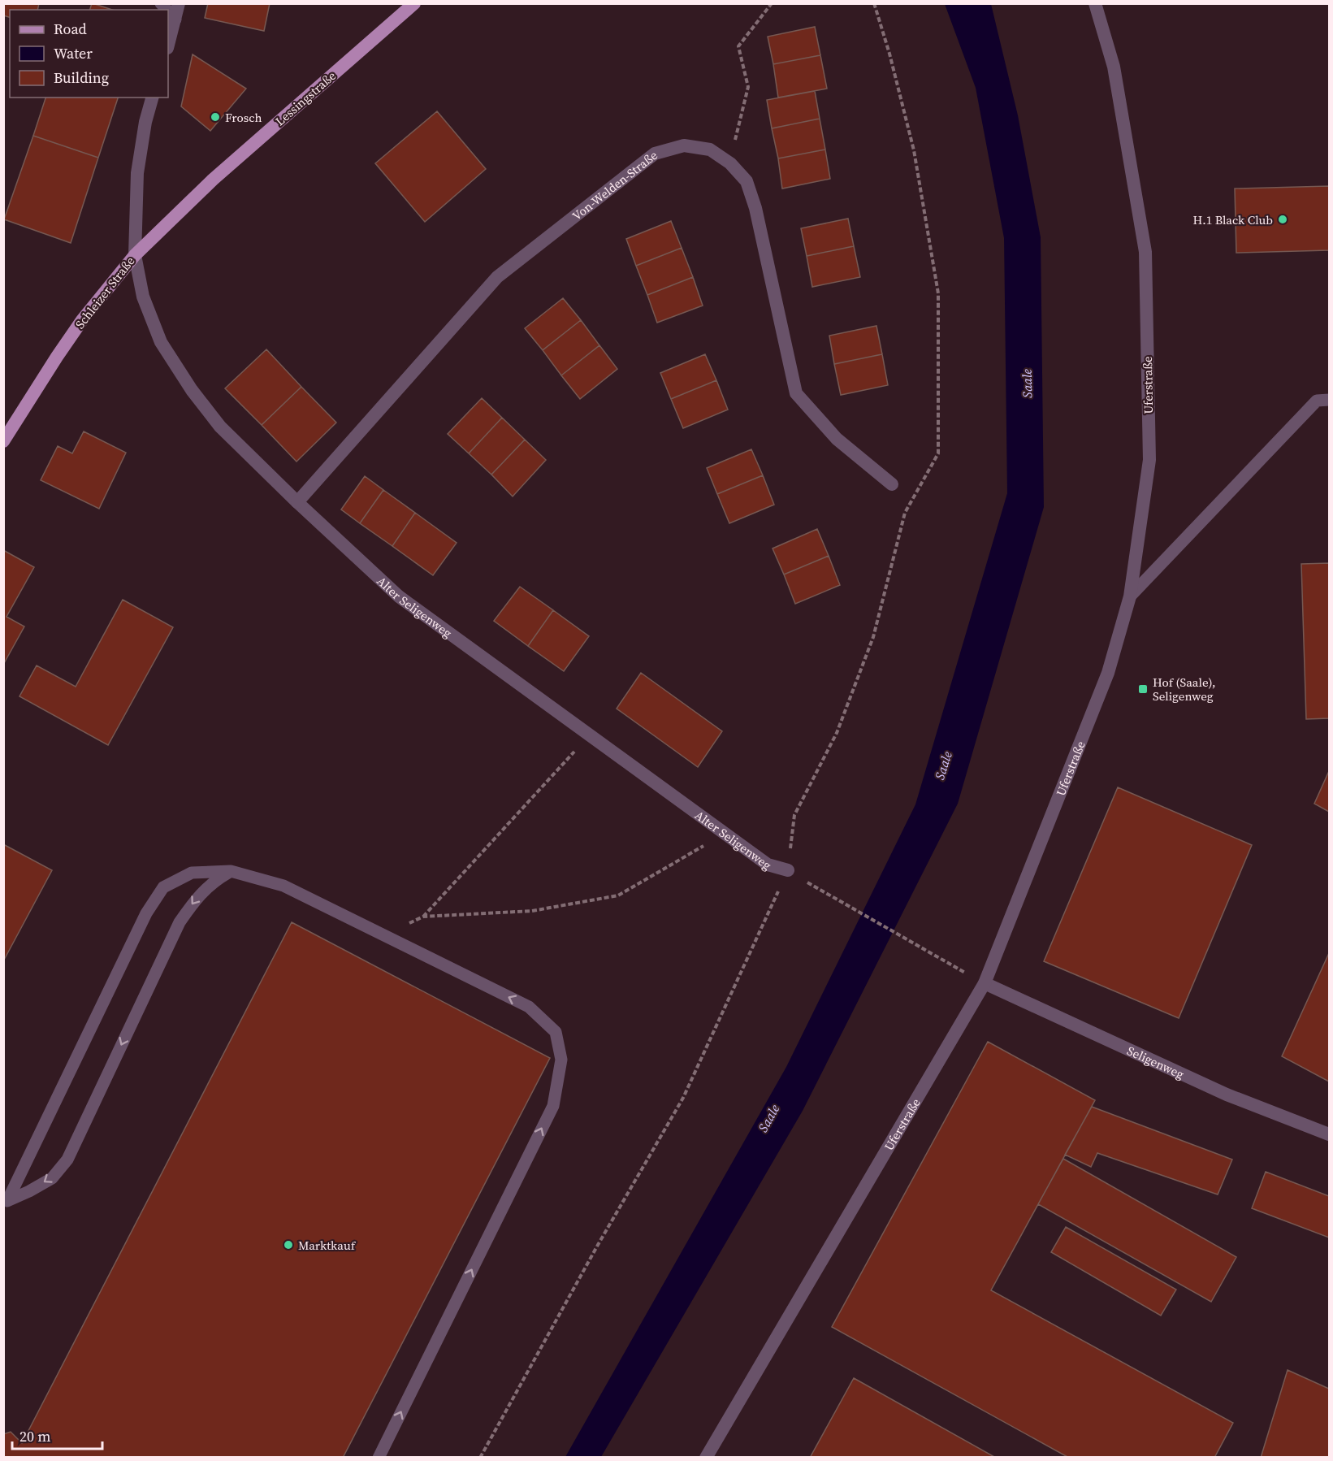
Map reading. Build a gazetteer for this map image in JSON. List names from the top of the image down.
{
  "streets": {
    "main road": ["Lessingstraße", "Schleizer Straße"],
    "street": [
      "Von-Welden-Straße",
      "Uferstraße",
      "Alter Seligenweg",
      "Seligenweg"
    ]
  },
  "crossings": [
    ["Lessingstraße", "Schleizer Straße"],
    ["Lessingstraße", "Alter Seligenweg"],
    ["Von-Welden-Straße", "Alter Seligenweg"],
    ["Schleizer Straße", "Alter Seligenweg"],
    ["Uferstraße", "Seligenweg"]
  ],
  "water": ["Saale"],
  "places": {
    "other": ["Frosch", "H.1 Black Club", "Marktkauf"],
    "transit": ["Hof (Saale), Seligenweg"]
  },
  "legend": ["Road", "Water", "Building"],
  "scale_bar": "20 m"
}
